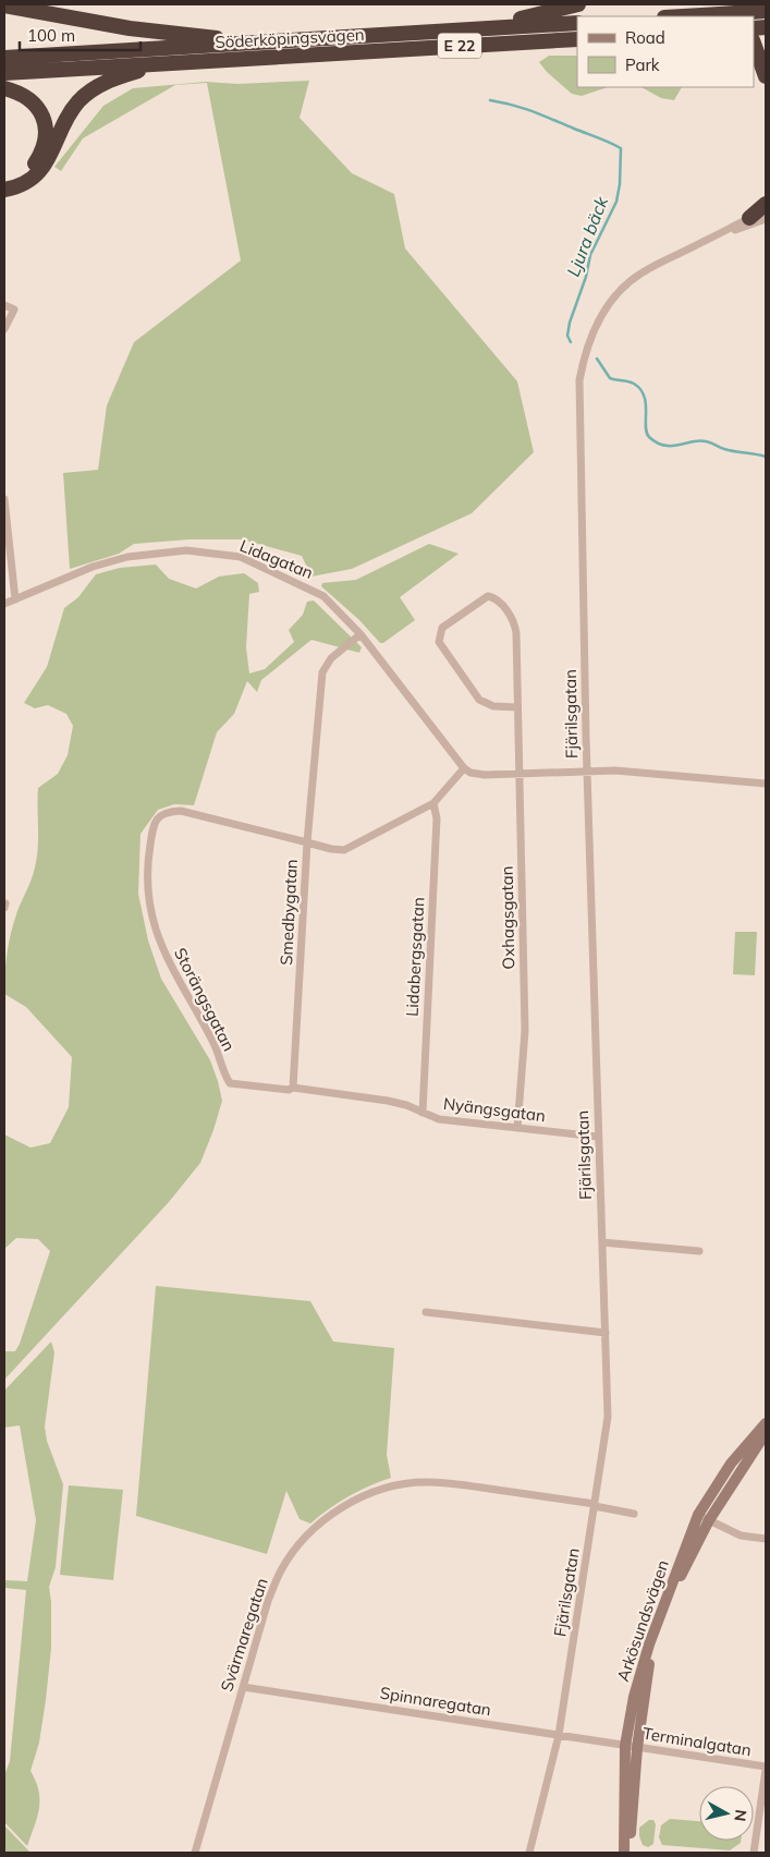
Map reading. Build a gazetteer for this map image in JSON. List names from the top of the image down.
{
  "streets": {
    "highway": ["Söderköpingsvägen", "E 22"],
    "main road": ["Arkösundsvägen"],
    "street": [
      "Lidagatan",
      "Fjärilsgatan",
      "Smedbygatan",
      "Oxhagsgatan",
      "Lidabergsgatan",
      "Storängsgatan",
      "Nyängsgatan",
      "Svärmaregatan",
      "Spinnaregatan",
      "Terminalgatan"
    ]
  },
  "crossings": [
    ["Söderköpingsvägen", "E 22"],
    ["Lidagatan", "Smedbygatan"],
    ["Fjärilsgatan", "Nyängsgatan"],
    ["Fjärilsgatan", "Svärmaregatan"],
    ["Fjärilsgatan", "Spinnaregatan"],
    ["Smedbygatan", "Lidabergsgatan"],
    ["Smedbygatan", "Storängsgatan"],
    ["Smedbygatan", "Nyängsgatan"],
    ["Oxhagsgatan", "Nyängsgatan"],
    ["Lidabergsgatan", "Nyängsgatan"],
    ["Storängsgatan", "Nyängsgatan"],
    ["Arkösundsvägen", "Spinnaregatan"],
    ["Arkösundsvägen", "Terminalgatan"],
    ["Svärmaregatan", "Spinnaregatan"],
    ["Spinnaregatan", "Terminalgatan"]
  ],
  "water": ["Ljura bäck"],
  "legend": ["Road", "Park"],
  "scale_bar": "100 m",
  "north": "right"
}
